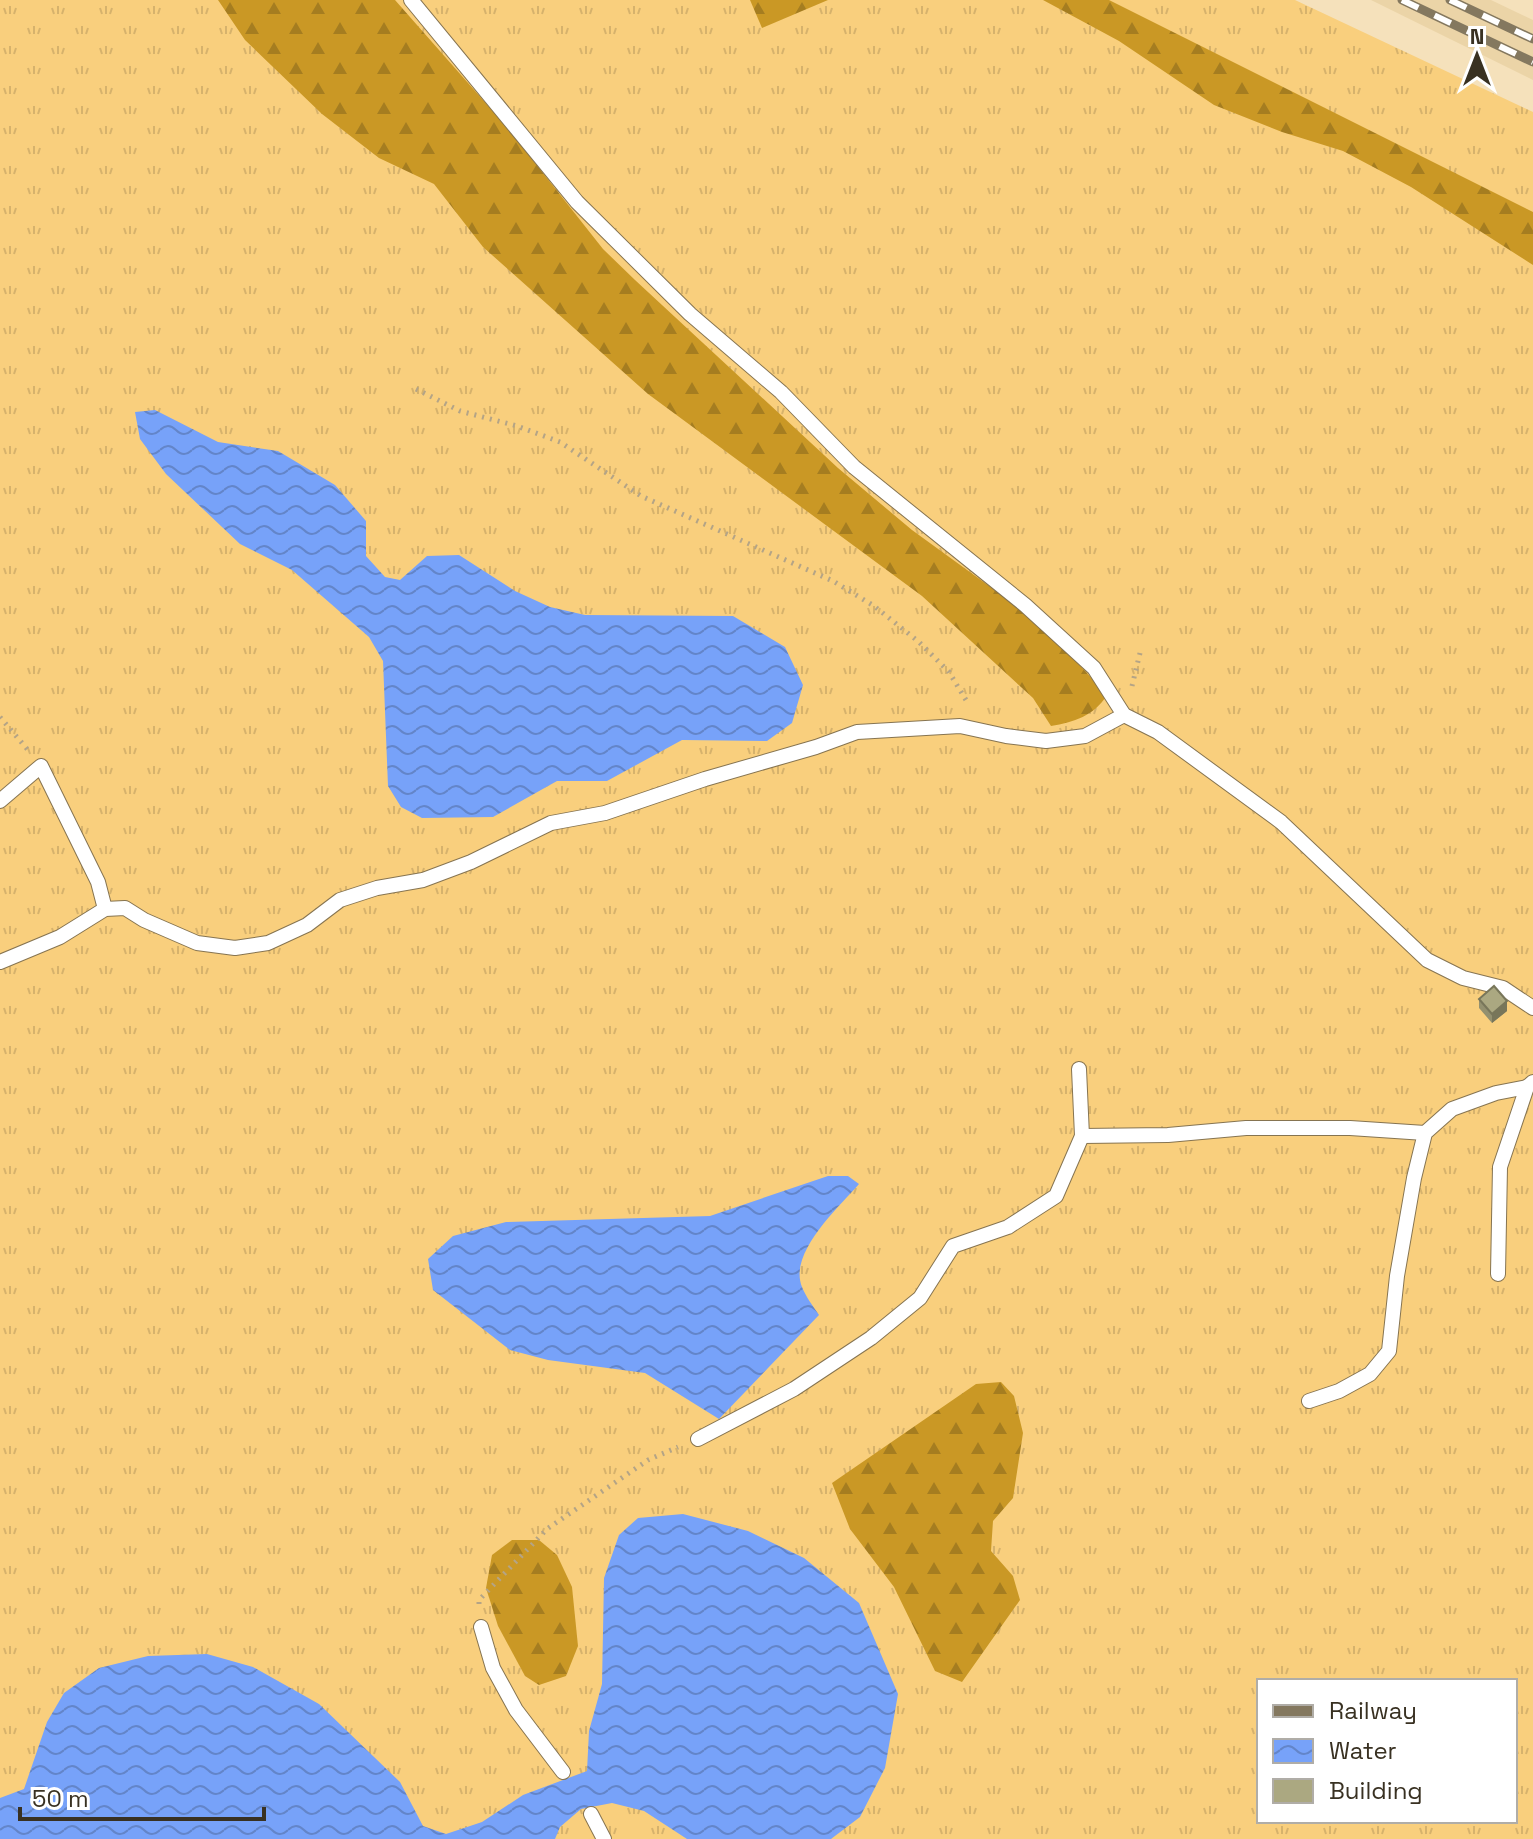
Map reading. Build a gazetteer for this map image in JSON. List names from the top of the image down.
{
  "legend": ["Railway", "Water", "Building"],
  "scale_bar": "50 m",
  "north": "top"
}
